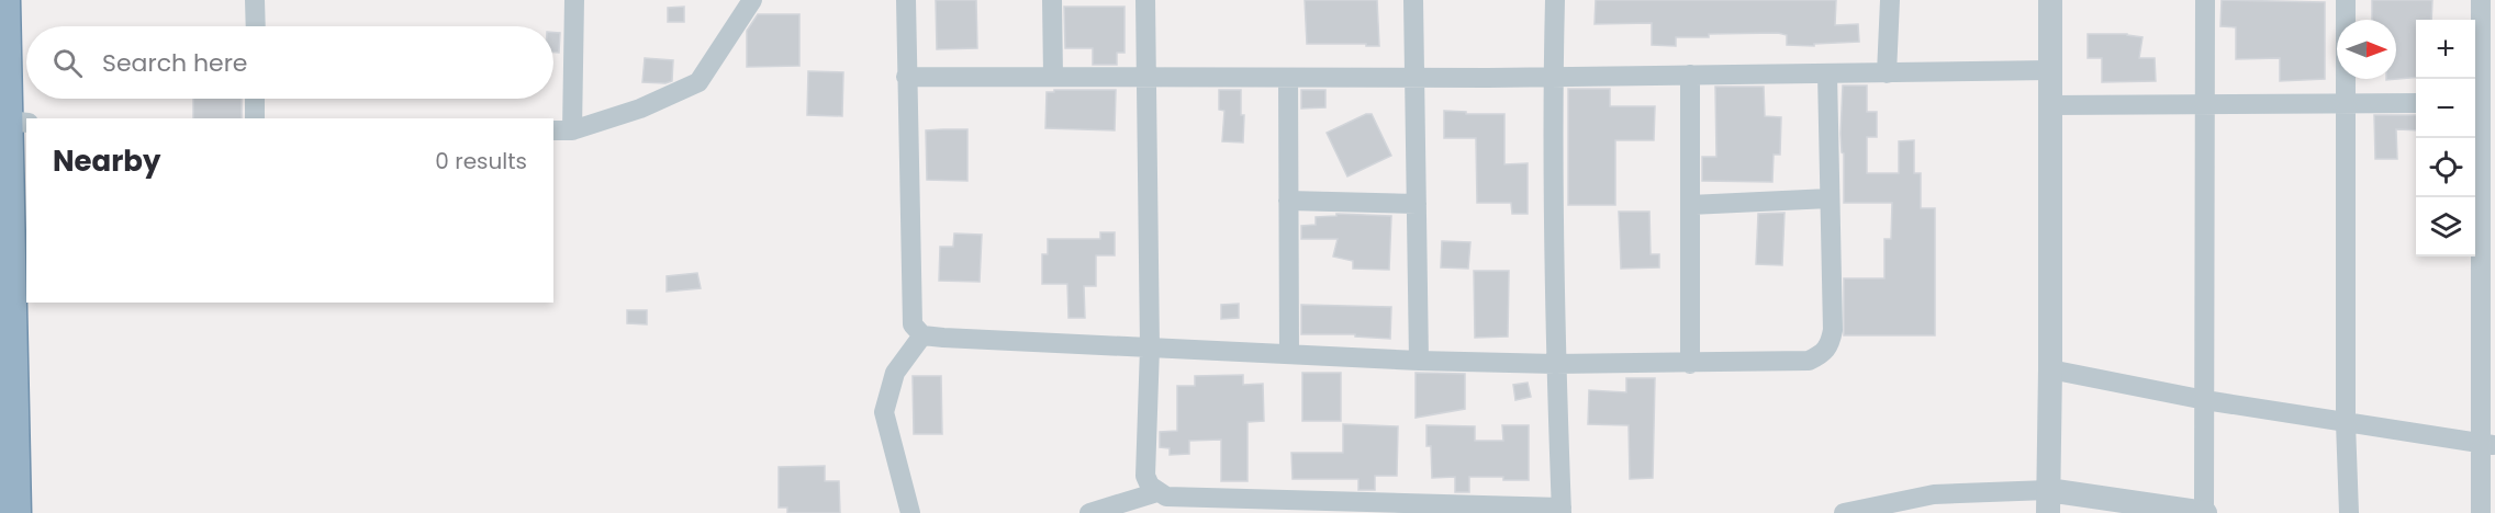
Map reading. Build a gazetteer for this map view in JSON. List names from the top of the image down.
{
  "north": "right",
  "page": {
    "map_buttons": ["+", "−"],
    "search": "Search here",
    "heading": ["Nearby", "0 results"]
  }
}
